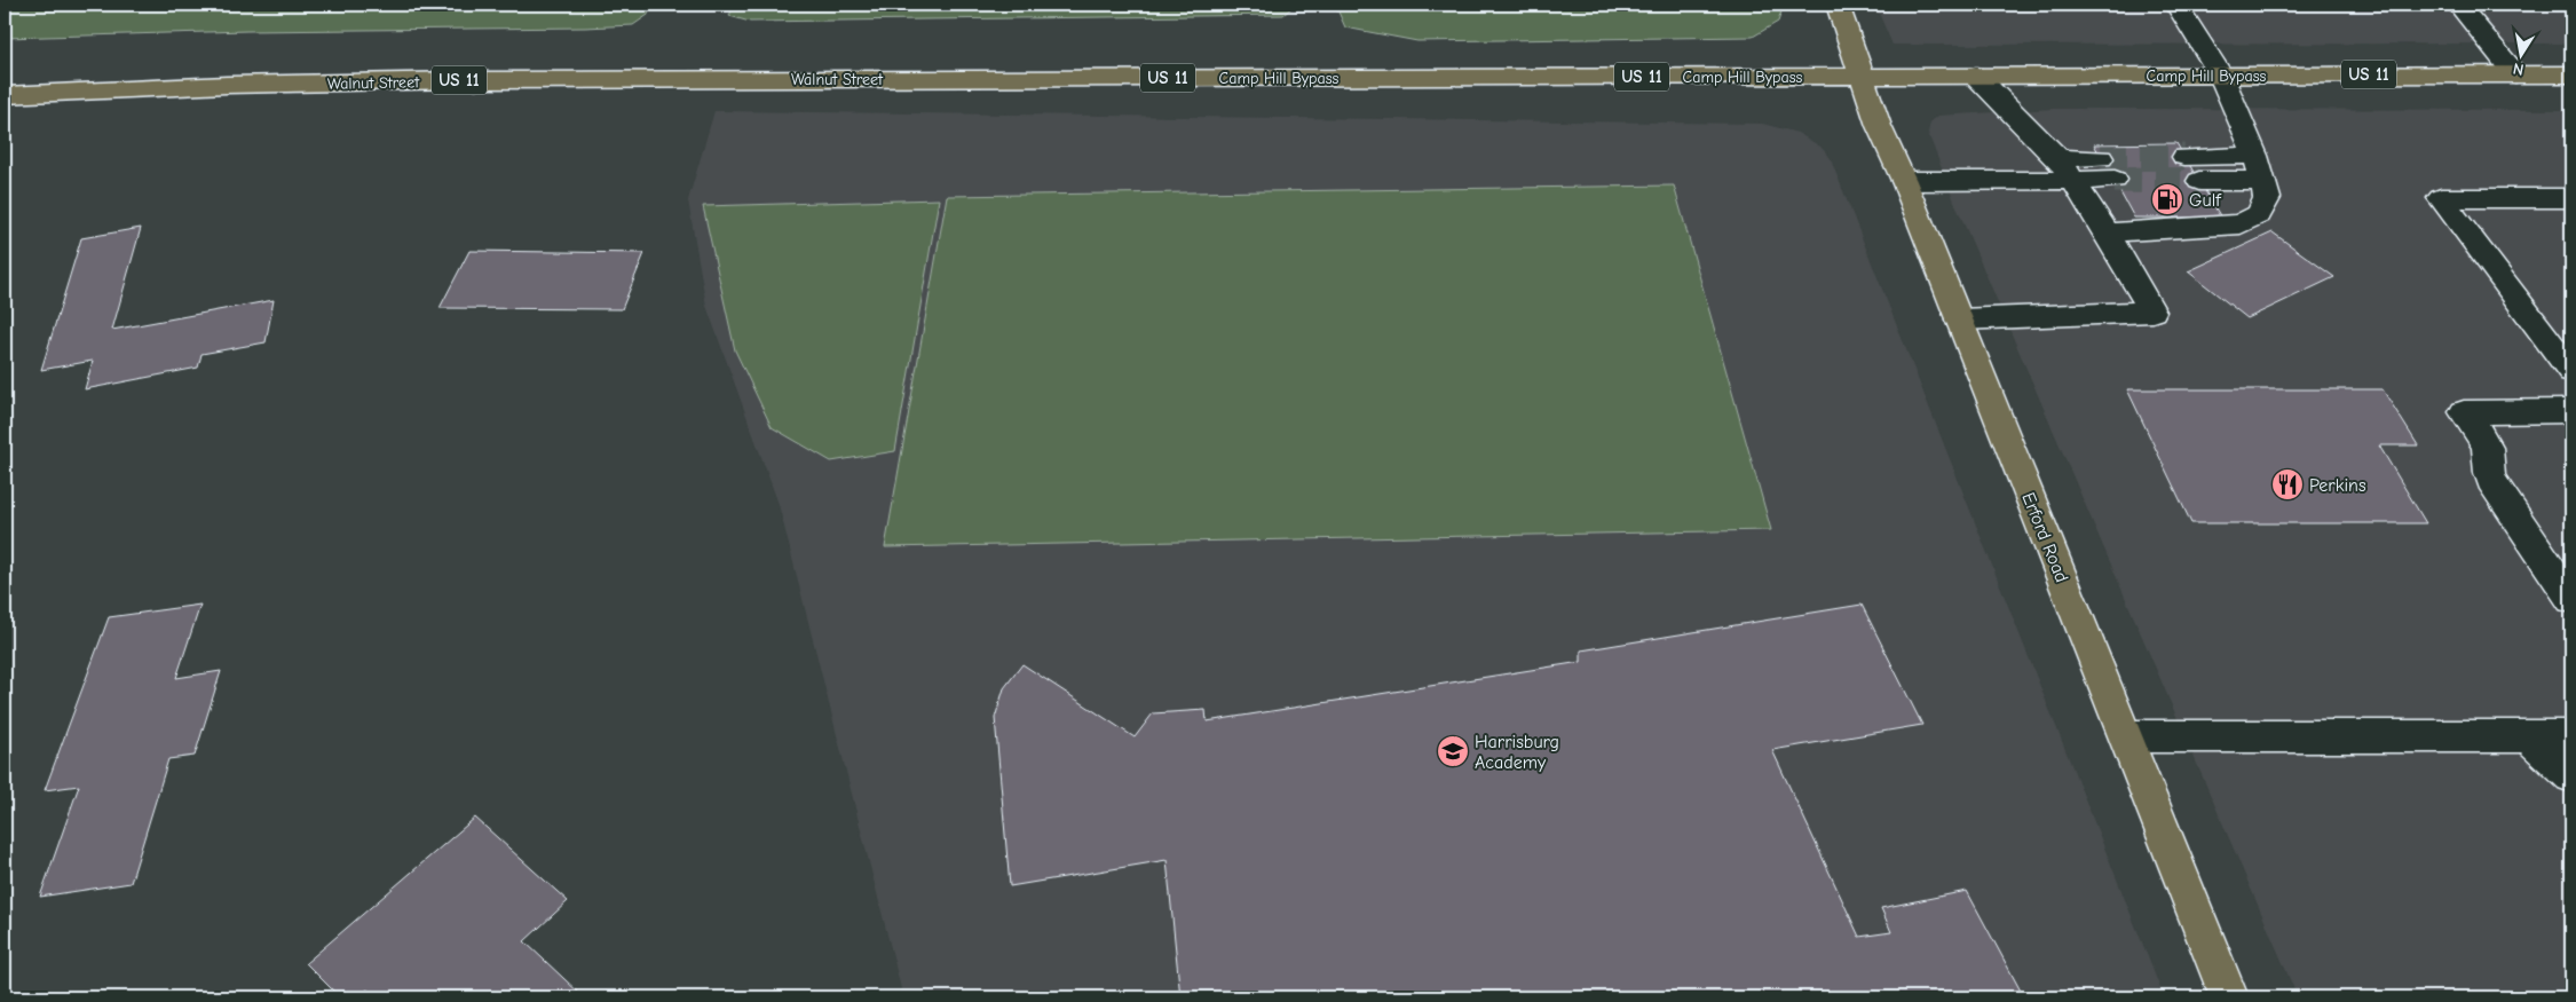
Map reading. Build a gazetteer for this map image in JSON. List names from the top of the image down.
{
  "streets": {
    "main road": [
      "US 11",
      "Camp Hill Bypass",
      "Walnut Street",
      "Erford Road"
    ]
  },
  "crossings": [
    ["Camp Hill Bypass", "Walnut Street"],
    ["Camp Hill Bypass", "Erford Road"]
  ],
  "places": {
    "fuel station": ["Gulf"],
    "restaurant": ["Perkins"],
    "school or university": ["Harrisburg Academy"]
  },
  "north": "bottom"
}
